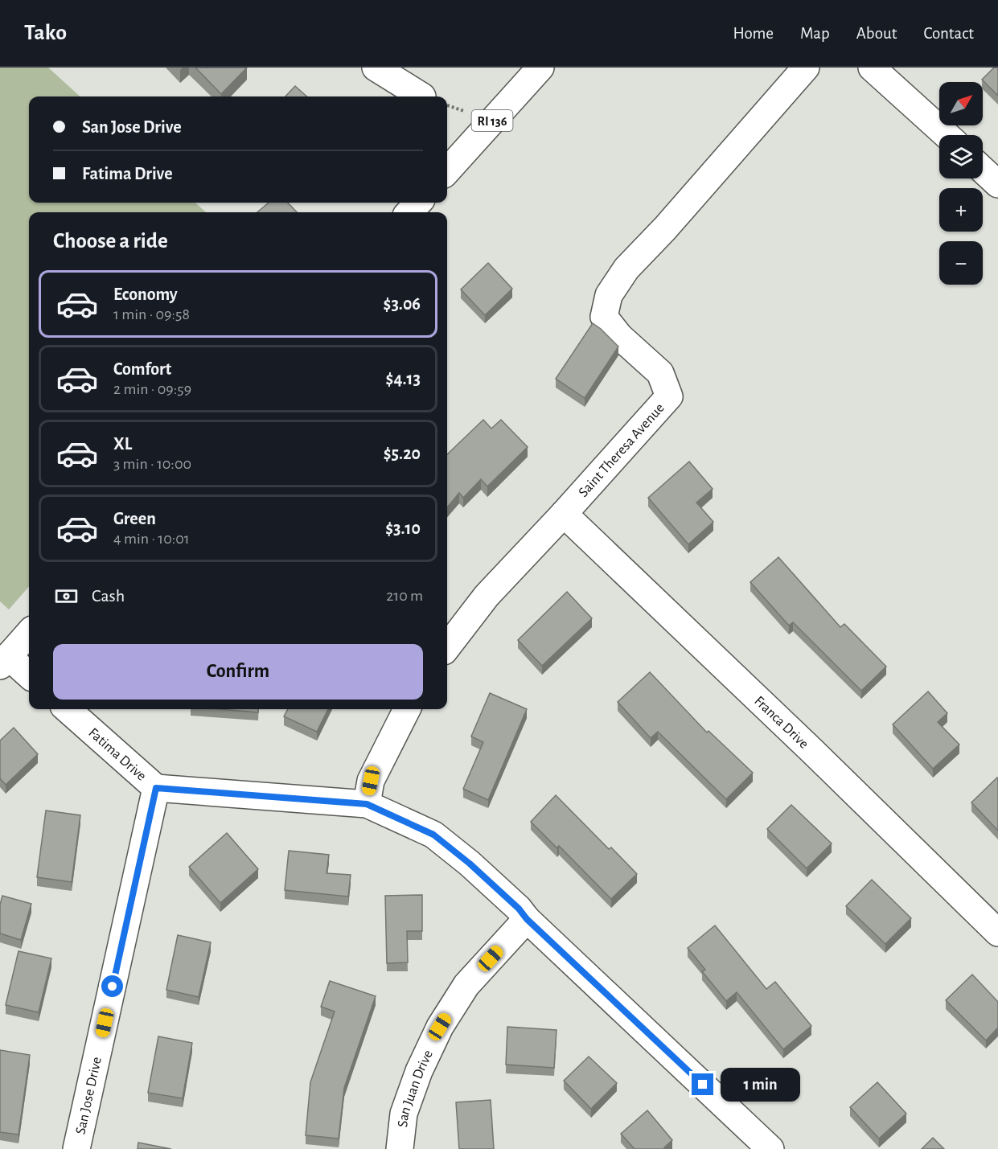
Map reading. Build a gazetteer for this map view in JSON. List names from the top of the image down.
{
  "streets": {
    "street": [
      "RI 136",
      "Saint Theresa Avenue",
      "Franca Drive",
      "Fatima Drive",
      "San Juan Drive",
      "San Jose Drive"
    ]
  },
  "crossings": [
    ["Saint Theresa Avenue", "Franca Drive"],
    ["Fatima Drive", "San Juan Drive"],
    ["Fatima Drive", "San Jose Drive"]
  ],
  "north": "top right",
  "page": {
    "header": "Tako",
    "nav": [
      "Home",
      "Map",
      "About",
      "Contact"
    ],
    "map_buttons": ["+", "−"],
    "banner": ["San Jose Drive", "Fatima Drive"],
    "heading": "Choose a ride",
    "list": [
      {
        "name": "Economy",
        "note": "1 min · 09:58",
        "value": "$3.06"
      },
      {
        "name": "Comfort",
        "note": "2 min · 09:59",
        "value": "$4.13"
      },
      {
        "name": "XL",
        "note": "3 min · 10:00",
        "value": "$5.20"
      },
      {
        "name": "Green",
        "note": "4 min · 10:01",
        "value": "$3.10"
      }
    ],
    "pay": ["Cash", "210 m"],
    "buttons": "Confirm",
    "bubble": "1 min"
  }
}
